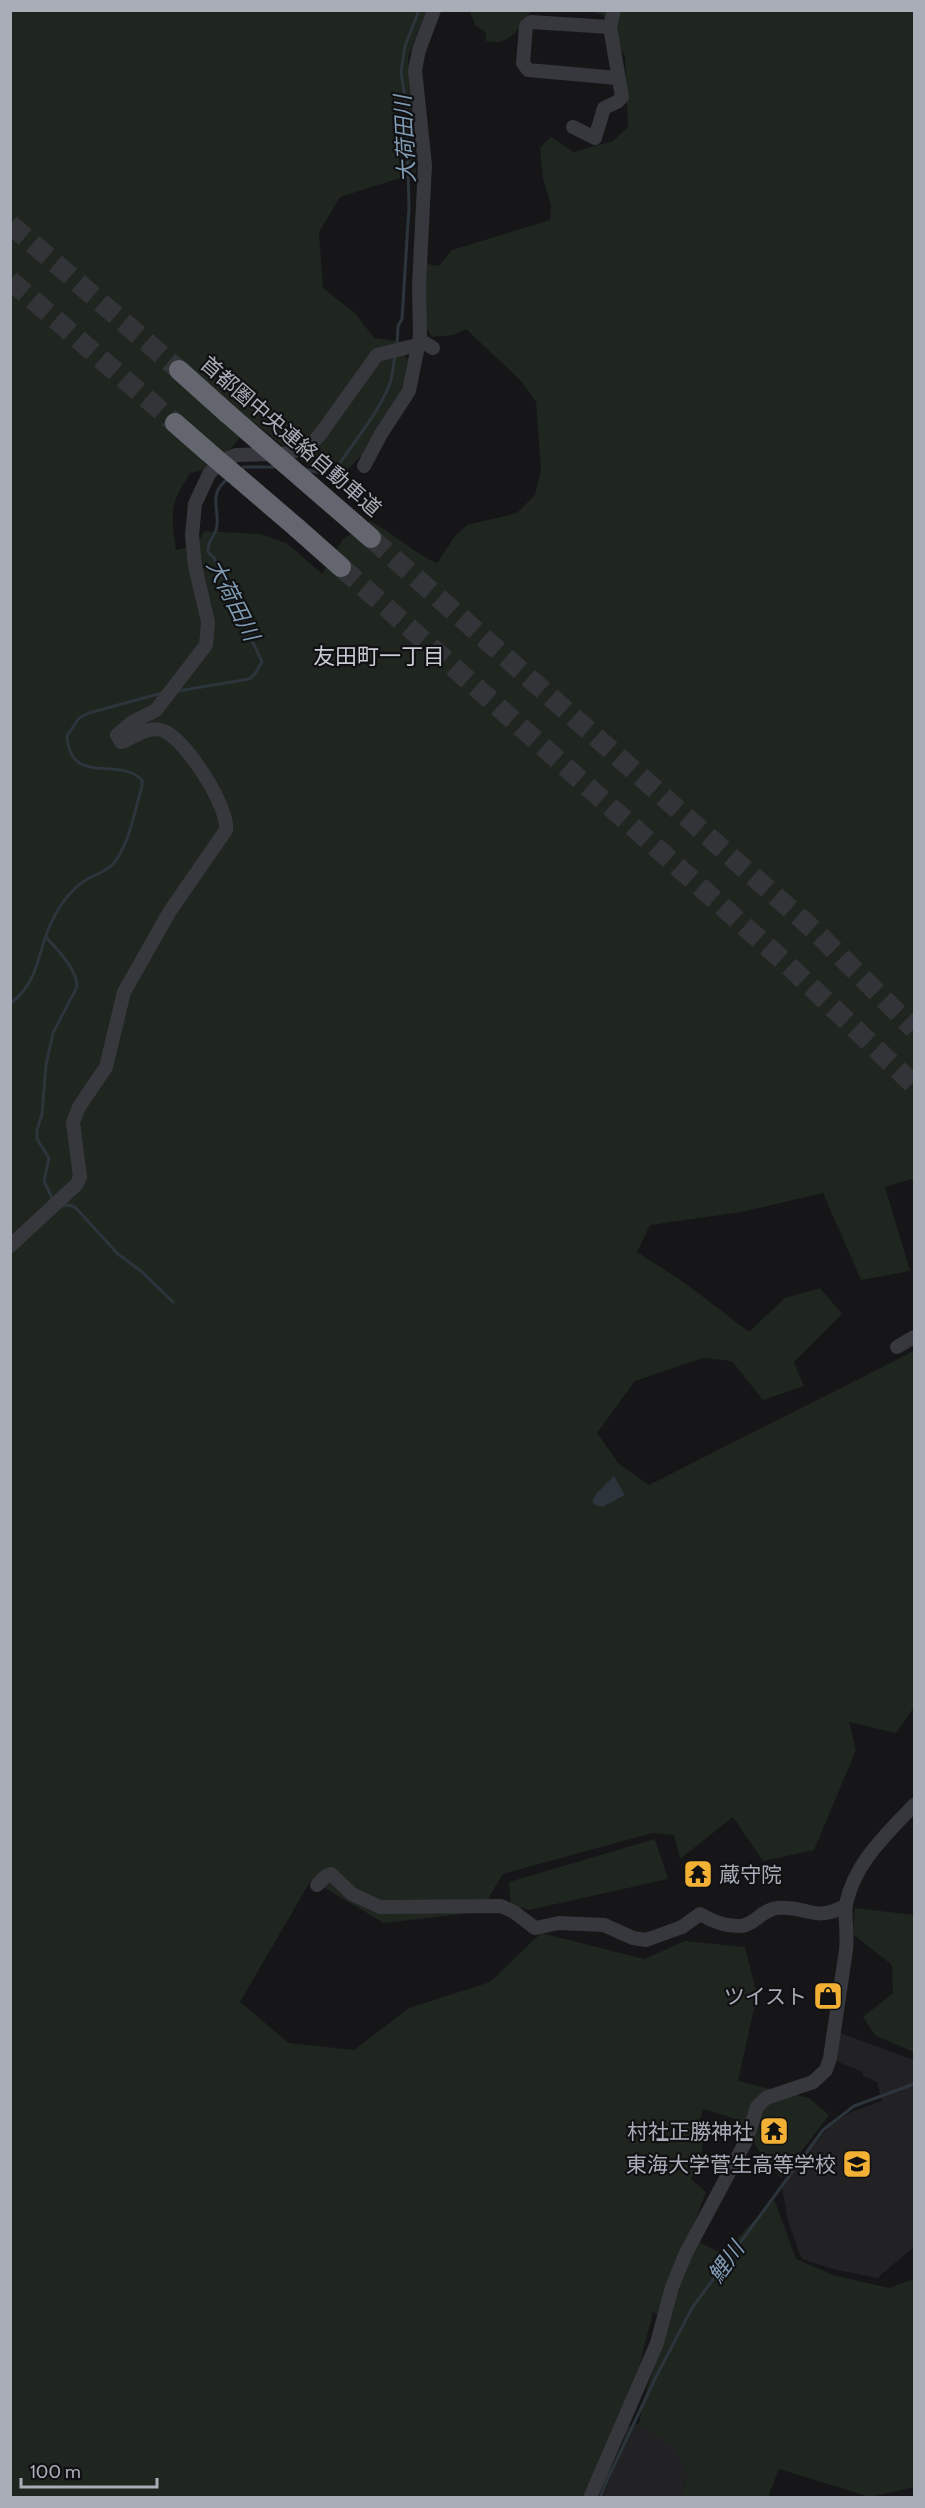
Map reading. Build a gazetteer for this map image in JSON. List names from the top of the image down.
{
  "streets": {
    "highway": ["首都圏中央連絡自動車道"]
  },
  "districts": ["友田町一丁目"],
  "water": ["大荷田川", "鯉川"],
  "places": {
    "temple": ["蔵守院", "村社正勝神社"],
    "shop": ["ツイスト"],
    "school or university": ["東海大学菅生高等学校"]
  },
  "scale_bar": "100 m"
}
